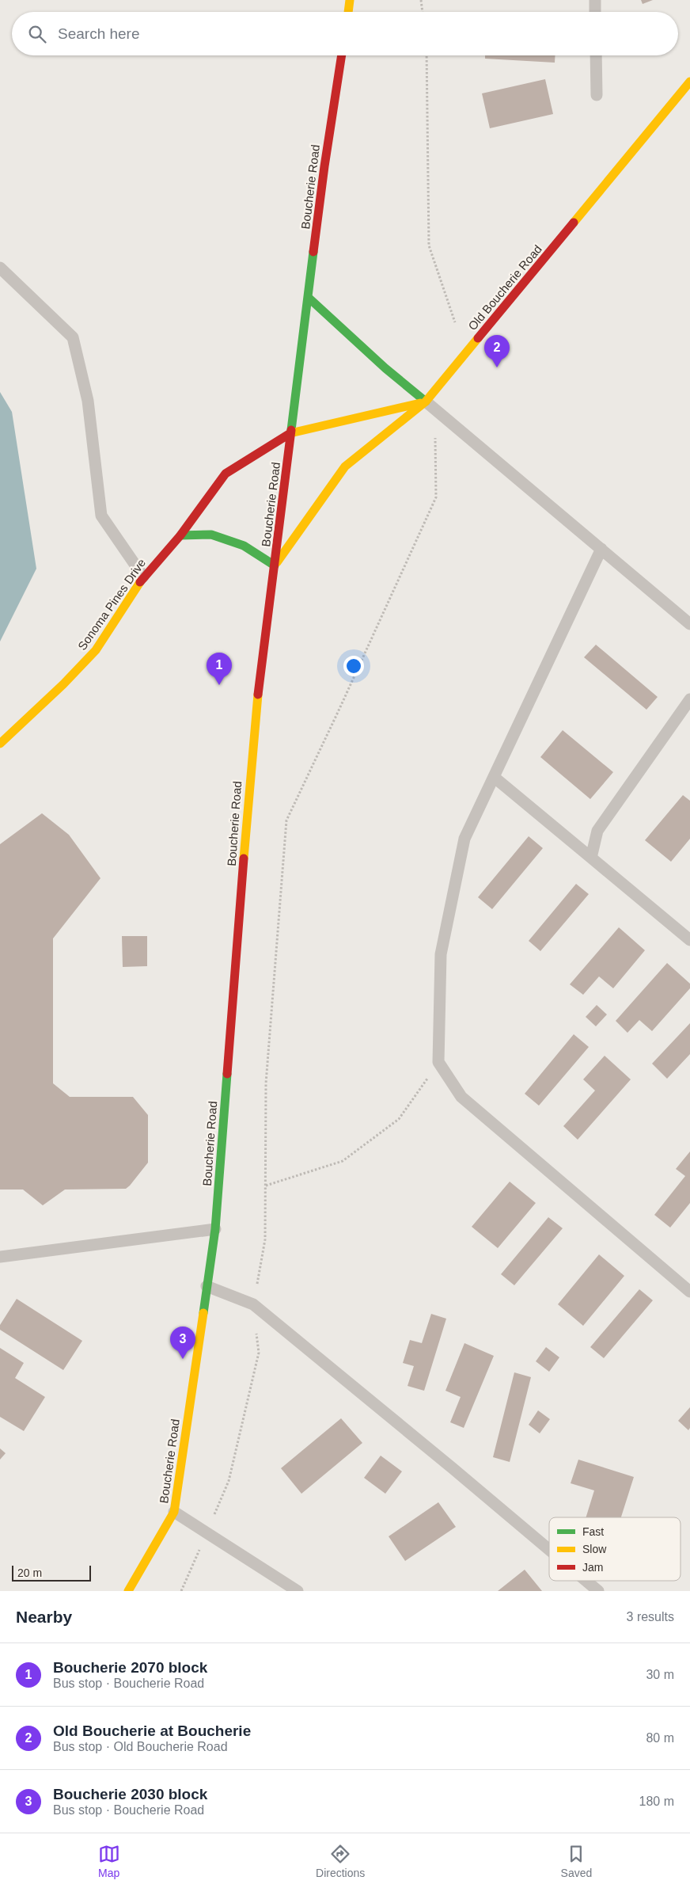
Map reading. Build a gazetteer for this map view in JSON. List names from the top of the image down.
{
  "streets": {
    "main road": ["Boucherie Road", "Old Boucherie Road", "Sonoma Pines Drive"]
  },
  "crossings": [
    ["Boucherie Road", "Old Boucherie Road"],
    ["Boucherie Road", "Sonoma Pines Drive"]
  ],
  "legend": ["Fast", "Slow", "Jam"],
  "scale_bar": "20 m",
  "page": {
    "search": "Search here",
    "pins": ["2", "1", "3"],
    "scale": "20 m",
    "heading": ["Nearby", "3 results"],
    "list": [
      {
        "mark": "1",
        "name": "Boucherie 2070 block",
        "note": "Bus stop · Boucherie Road",
        "value": "30 m"
      },
      {
        "mark": "2",
        "name": "Old Boucherie at Boucherie",
        "note": "Bus stop · Old Boucherie Road",
        "value": "80 m"
      },
      {
        "mark": "3",
        "name": "Boucherie 2030 block",
        "note": "Bus stop · Boucherie Road",
        "value": "180 m"
      }
    ],
    "nav": ["Map", "Directions", "Saved"]
  }
}
